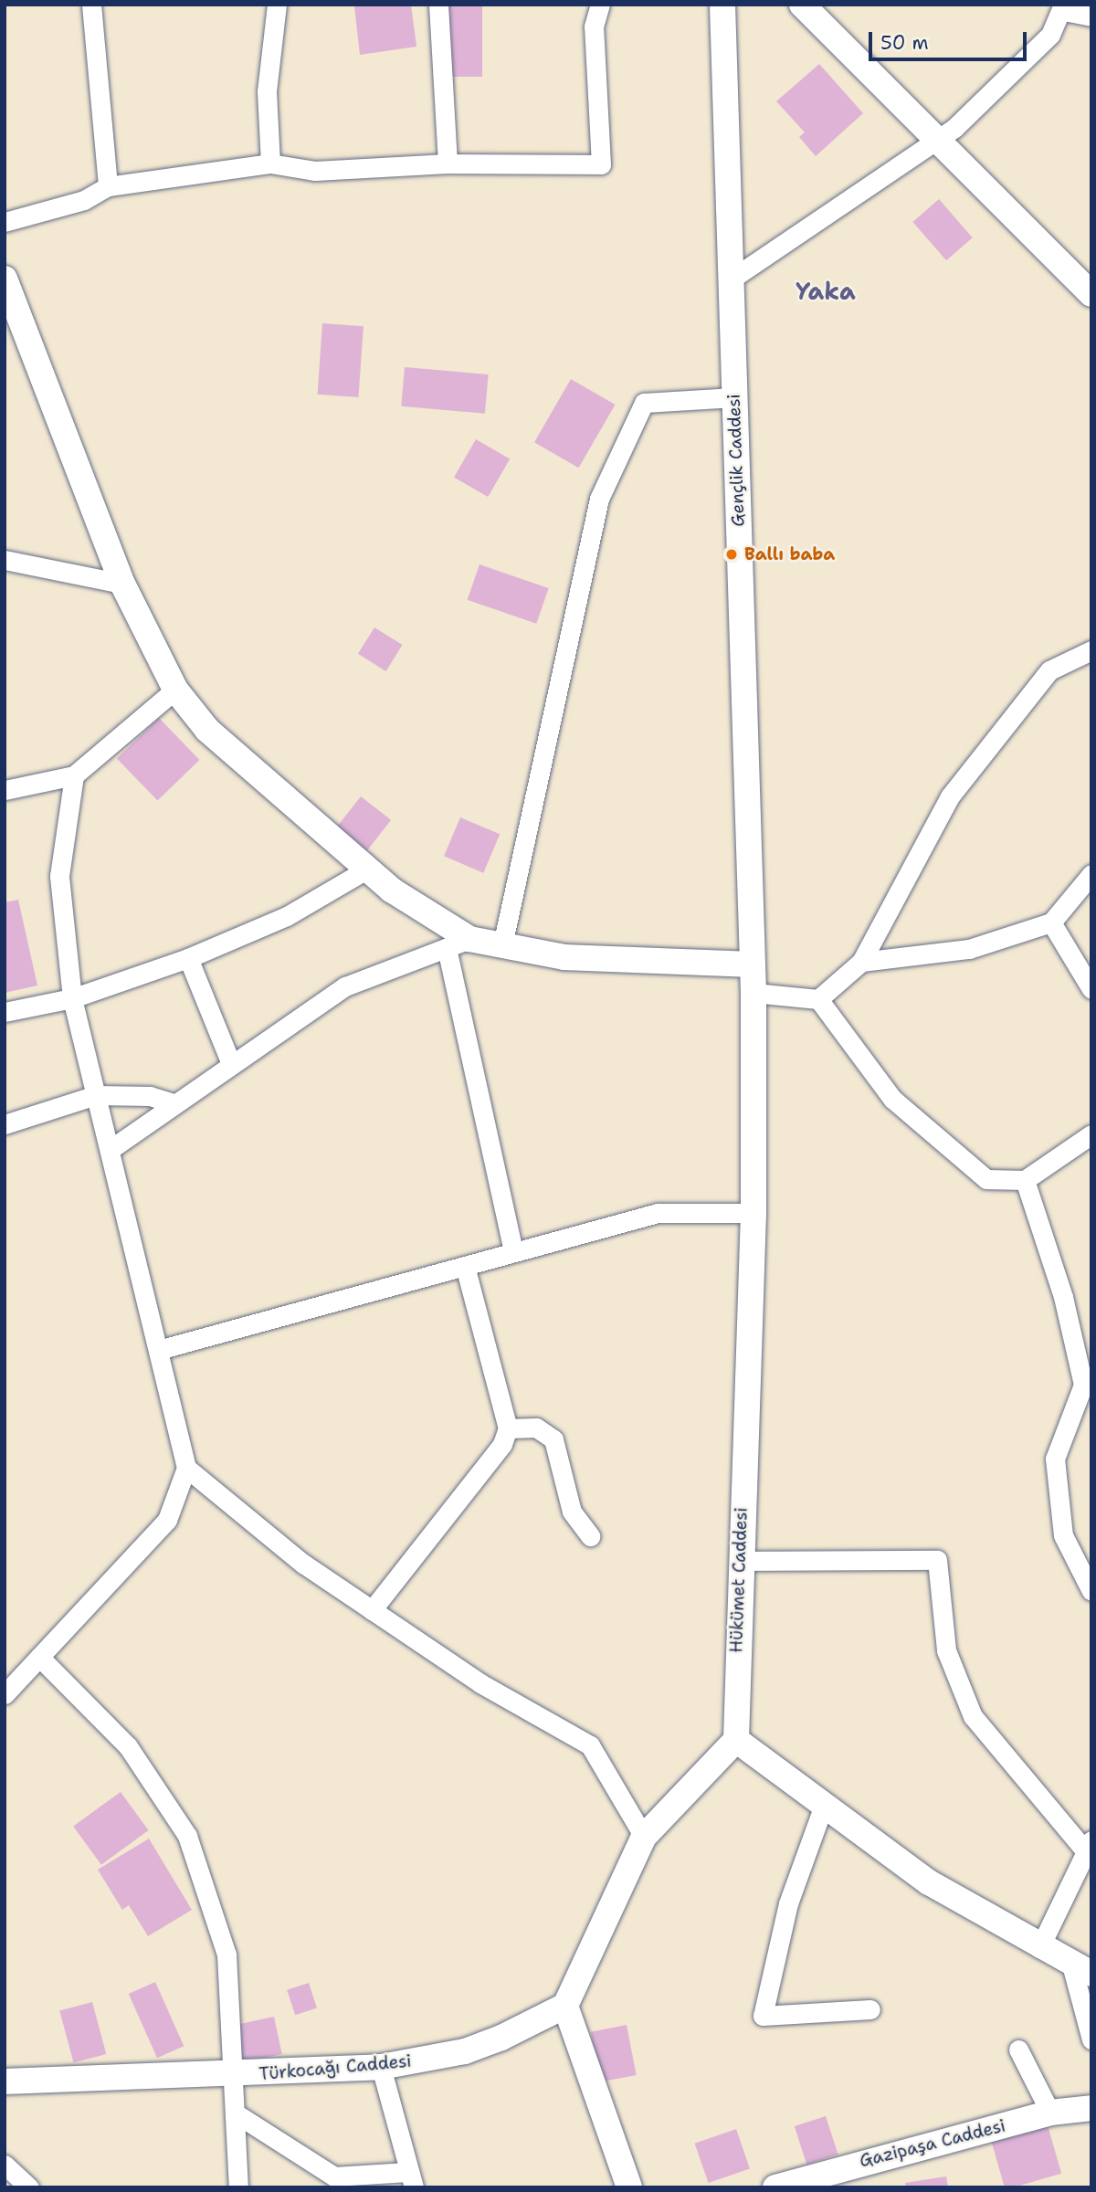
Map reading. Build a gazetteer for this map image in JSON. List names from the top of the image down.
{
  "streets": {
    "street": [
      "Gençlik Caddesi",
      "Hükümet Caddesi",
      "Türkocağı Caddesi",
      "Gazipaşa Caddesi"
    ]
  },
  "crossings": [
    ["Gençlik Caddesi", "Hükümet Caddesi"]
  ],
  "districts": ["Yaka"],
  "places": ["Ballı baba"],
  "scale_bar": "50 m"
}
